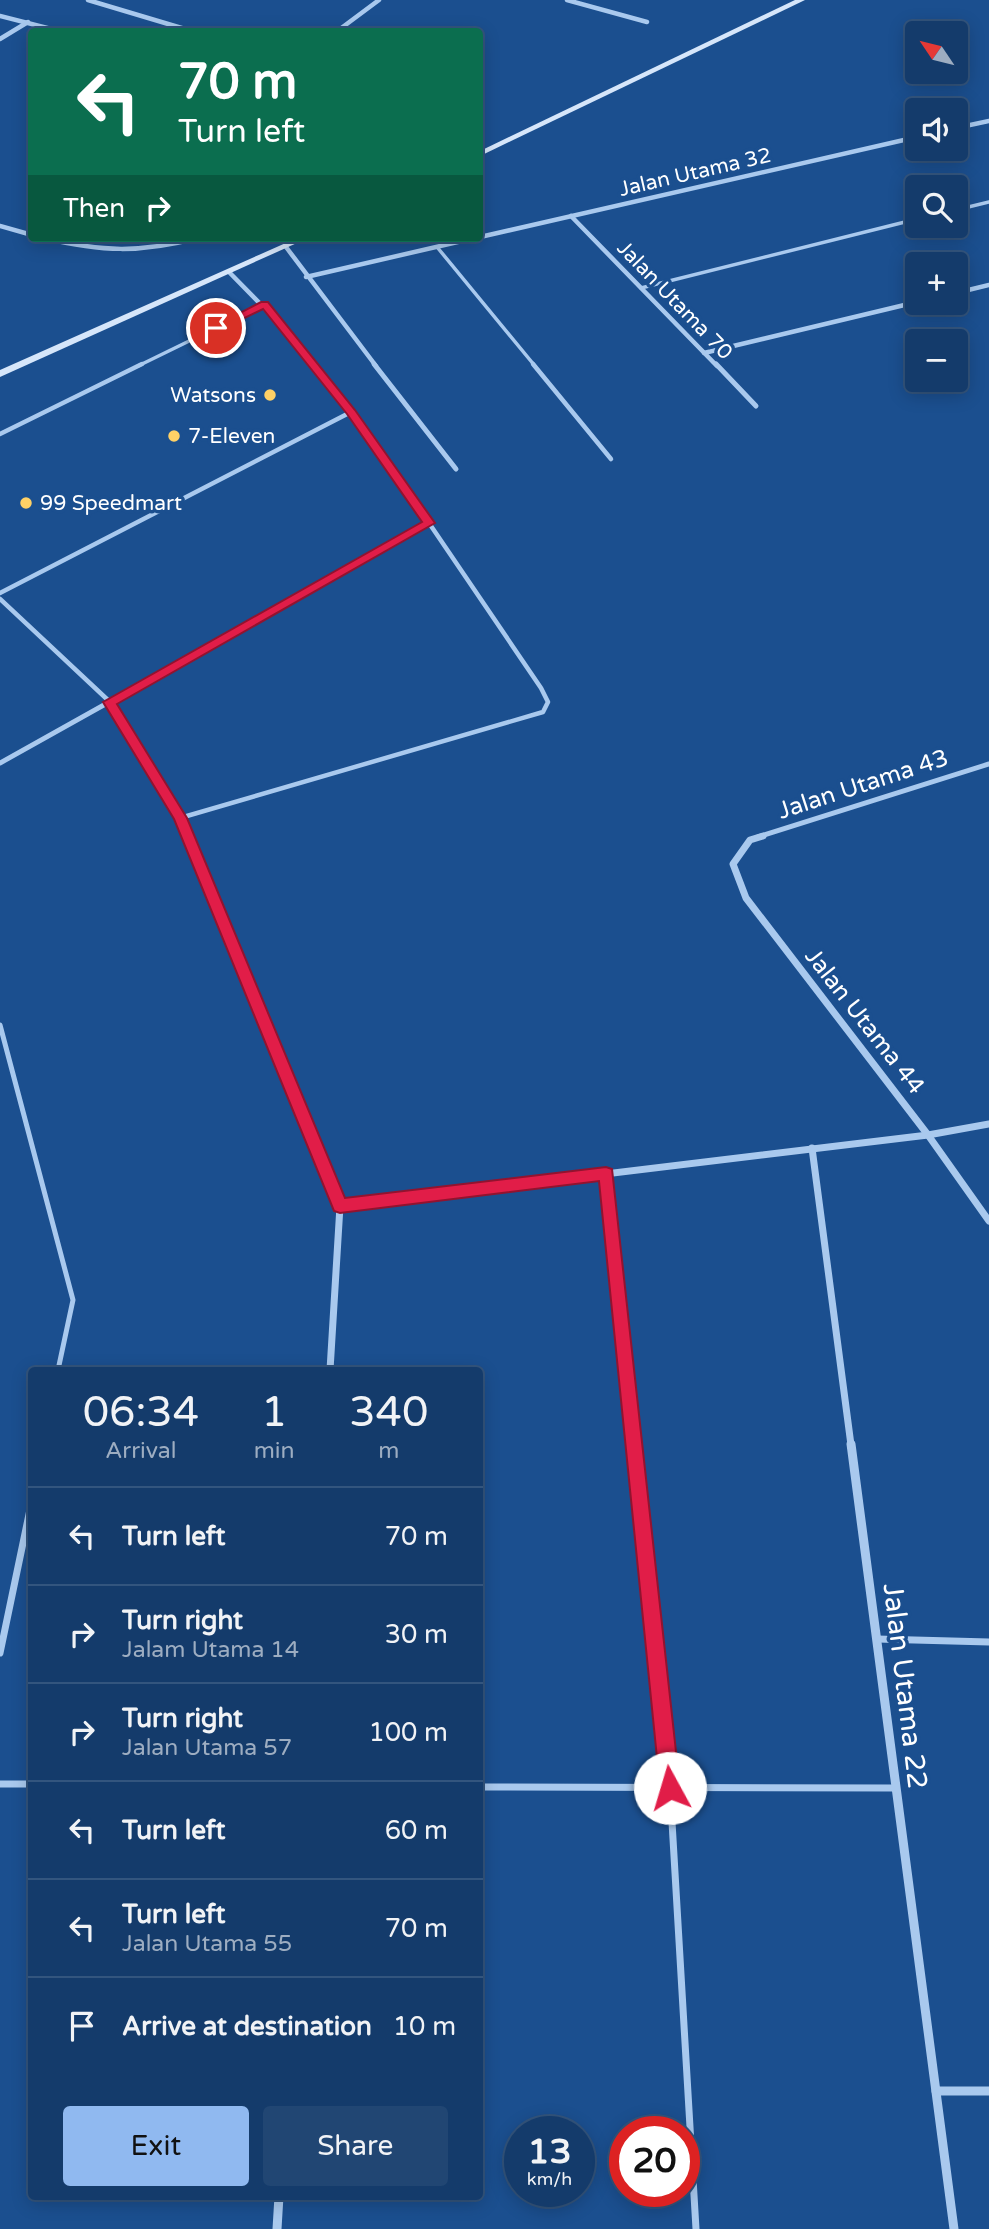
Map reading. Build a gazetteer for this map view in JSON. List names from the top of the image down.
{
  "streets": {
    "street": [
      "Jalan Utama 32",
      "Jalan Utama 70",
      "Jalan Utama 43",
      "Jalan Utama 44",
      "Jalan Utama 22"
    ]
  },
  "crossings": [
    ["Jalan Utama 32", "Jalan Utama 70"],
    ["Jalan Utama 43", "Jalan Utama 44"]
  ],
  "places": ["Watsons", "7-Eleven", "99 Speedmart"],
  "north": "top left",
  "page": {
    "map_buttons": ["+", "−"],
    "turn": ["70 m", "Turn left"],
    "then": "Then",
    "eta": [
      "06:34",
      "Arrival",
      "1",
      "min",
      "340",
      "m"
    ],
    "list": [
      {
        "name": "Turn left",
        "value": "70 m"
      },
      {
        "name": "Turn right",
        "note": "Jalam Utama 14",
        "value": "30 m"
      },
      {
        "name": "Turn right",
        "note": "Jalan Utama 57",
        "value": "100 m"
      },
      {
        "name": "Turn left",
        "value": "60 m"
      },
      {
        "name": "Turn left",
        "note": "Jalan Utama 55",
        "value": "70 m"
      },
      {
        "name": "Arrive at destination",
        "value": "10 m"
      }
    ],
    "buttons": ["Exit", "Share"],
    "speed": "13 km/h",
    "limit": "20"
  }
}
